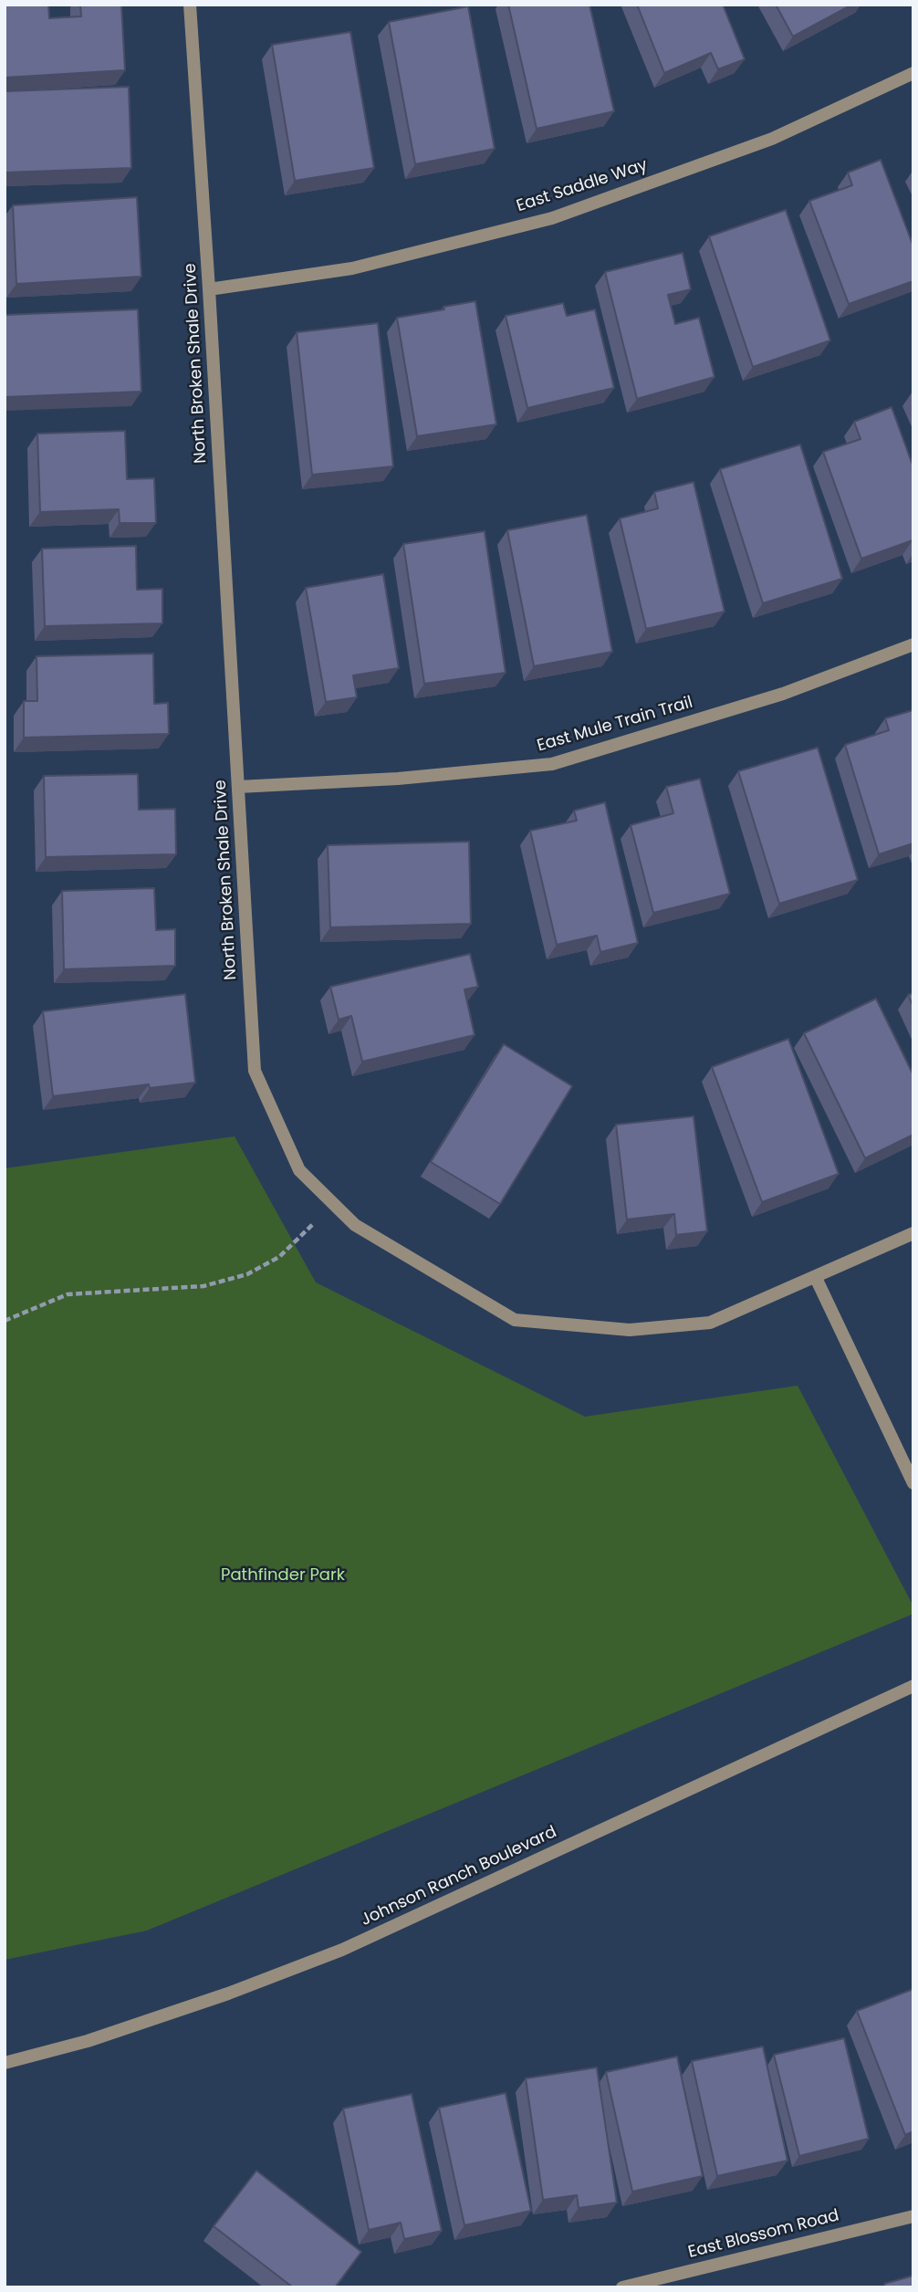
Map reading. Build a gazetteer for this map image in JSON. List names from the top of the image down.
{
  "streets": {
    "street": [
      "East Saddle Way",
      "North Broken Shale Drive",
      "East Mule Train Trail",
      "Johnson Ranch Boulevard",
      "East Blossom Road"
    ]
  },
  "crossings": [
    ["East Saddle Way", "North Broken Shale Drive"],
    ["North Broken Shale Drive", "East Mule Train Trail"]
  ],
  "parks": ["Pathfinder Park"]
}
